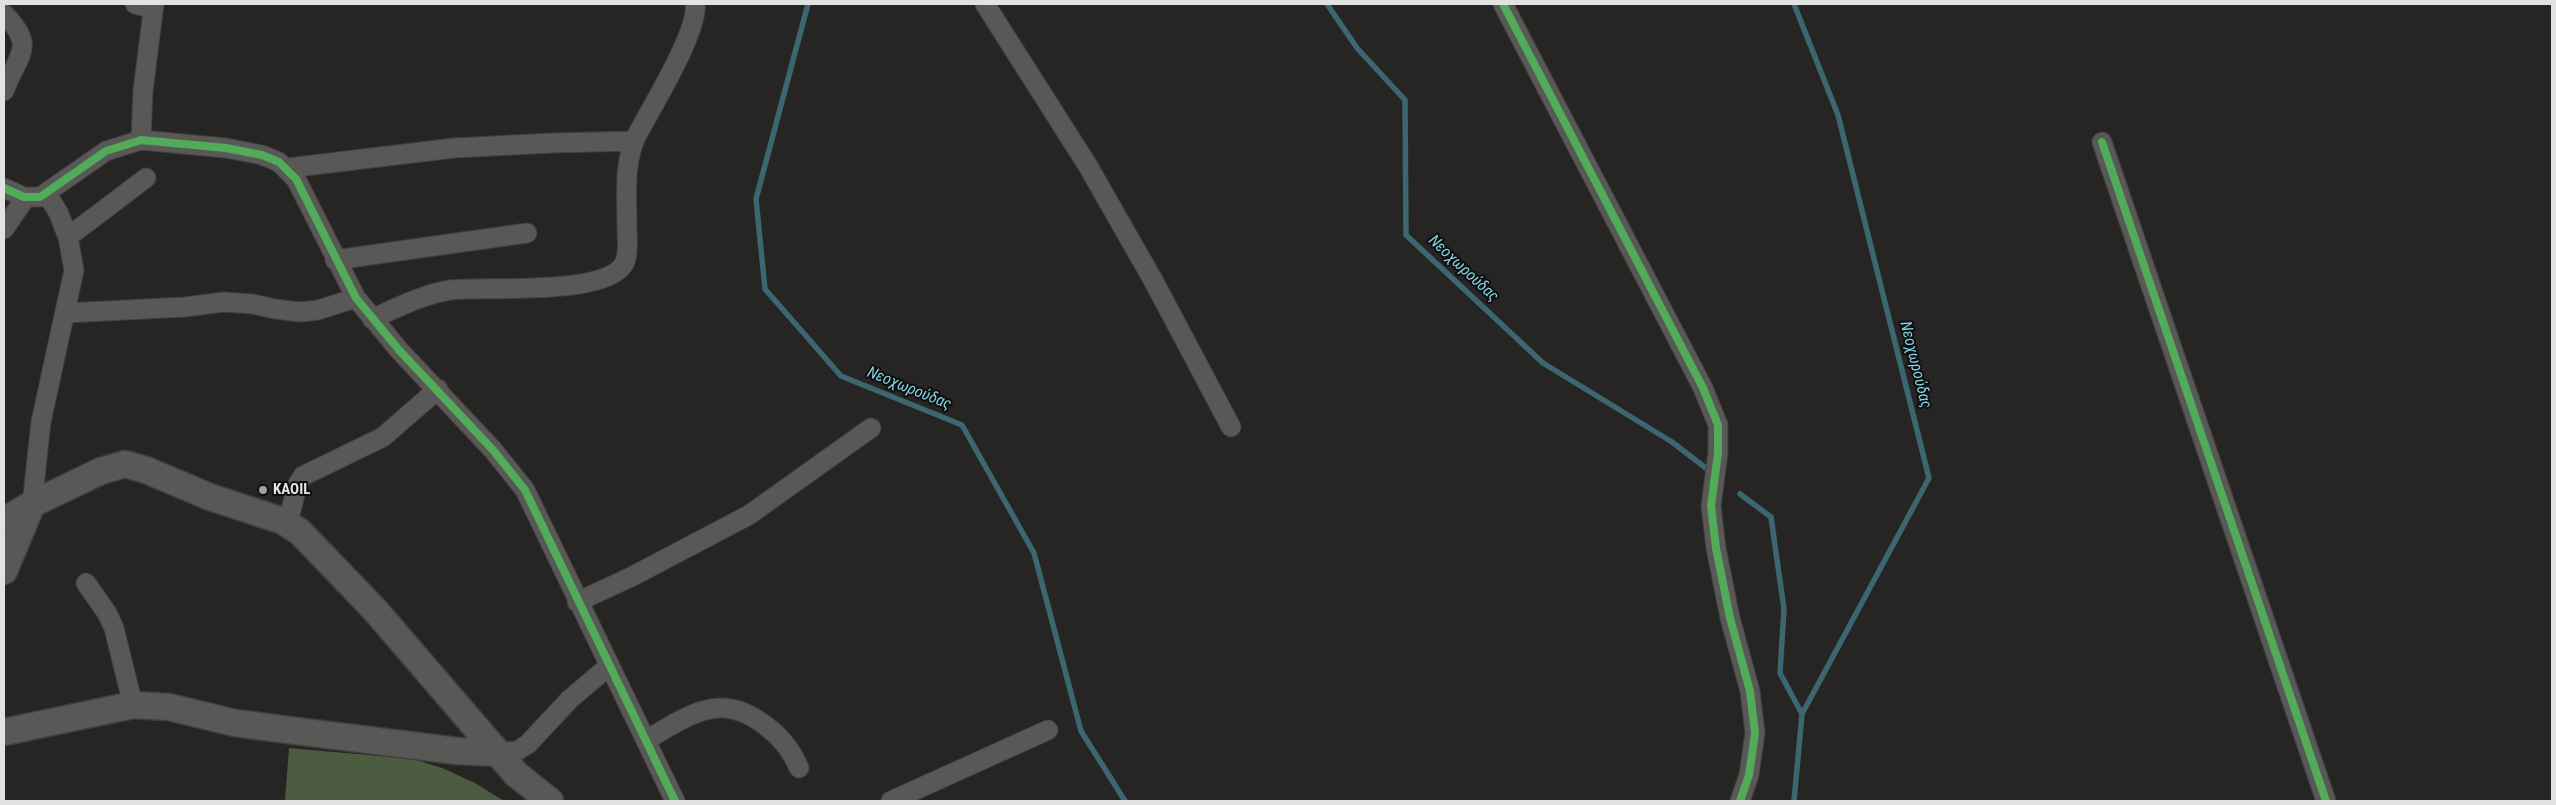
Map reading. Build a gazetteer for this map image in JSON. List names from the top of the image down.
{
  "water": ["Νεοχωρούδας"],
  "places": ["KAOIL"]
}
